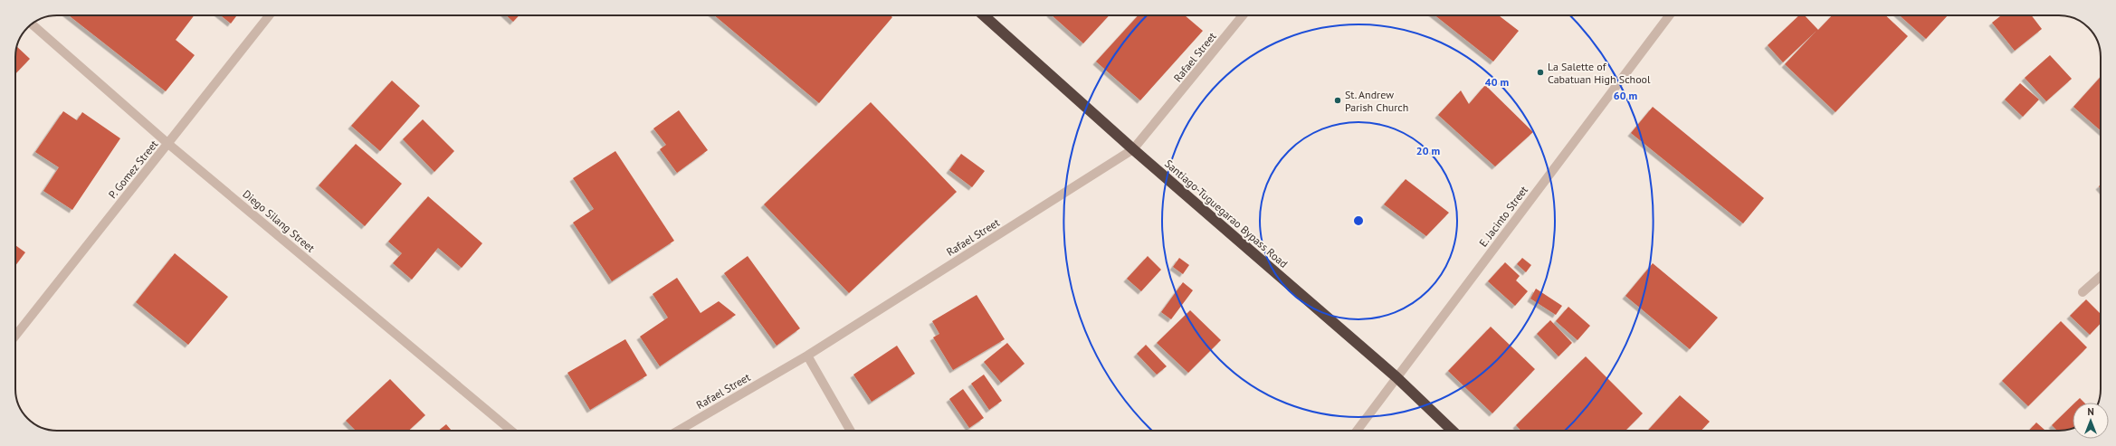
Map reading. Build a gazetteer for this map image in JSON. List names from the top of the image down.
{
  "streets": {
    "highway": ["Santiago-Tuguegarao Bypass Road"],
    "street": [
      "Rafael Street",
      "P. Gomez Street",
      "E. Jacinto Street",
      "Diego Silang Street"
    ]
  },
  "crossings": [
    ["Rafael Street", "Santiago-Tuguegarao Bypass Road"],
    ["P. Gomez Street", "Diego Silang Street"],
    ["Santiago-Tuguegarao Bypass Road", "E. Jacinto Street"]
  ],
  "places": ["La Salette of Cabatuan High School", "St. Andrew Parish Church"],
  "north": "top",
  "rings": ["40 m", "60 m", "20 m"]
}
